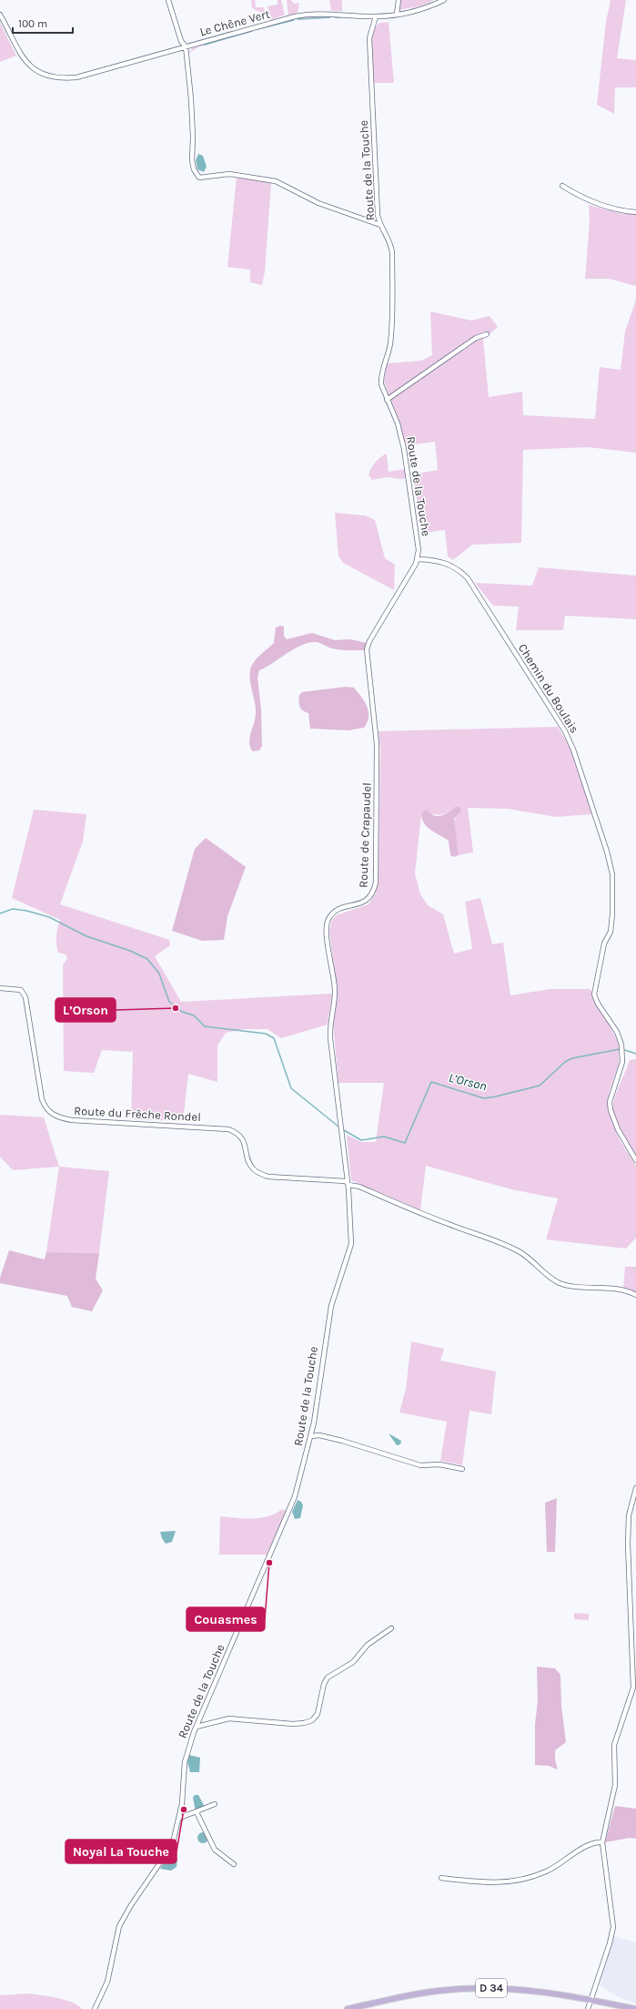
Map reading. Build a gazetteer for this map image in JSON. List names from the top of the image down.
{
  "streets": {
    "main road": ["D 34"],
    "street": [
      "Le Chêne Vert",
      "Route de la Touche",
      "Chemin du Boulais",
      "Route de Crapaudel",
      "Route du Frêche Rondel"
    ]
  },
  "crossings": [
    ["Le Chêne Vert", "Route de la Touche"],
    ["Route de la Touche", "Chemin du Boulais"],
    ["Route de la Touche", "Route de Crapaudel"],
    ["Route de la Touche", "Route du Frêche Rondel"],
    ["Chemin du Boulais", "Route de Crapaudel"],
    ["Route de Crapaudel", "Route du Frêche Rondel"]
  ],
  "water": ["L’Orson"],
  "places": ["L’Orson", "Couasmes", "Noyal La Touche"],
  "scale_bar": "100 m"
}
